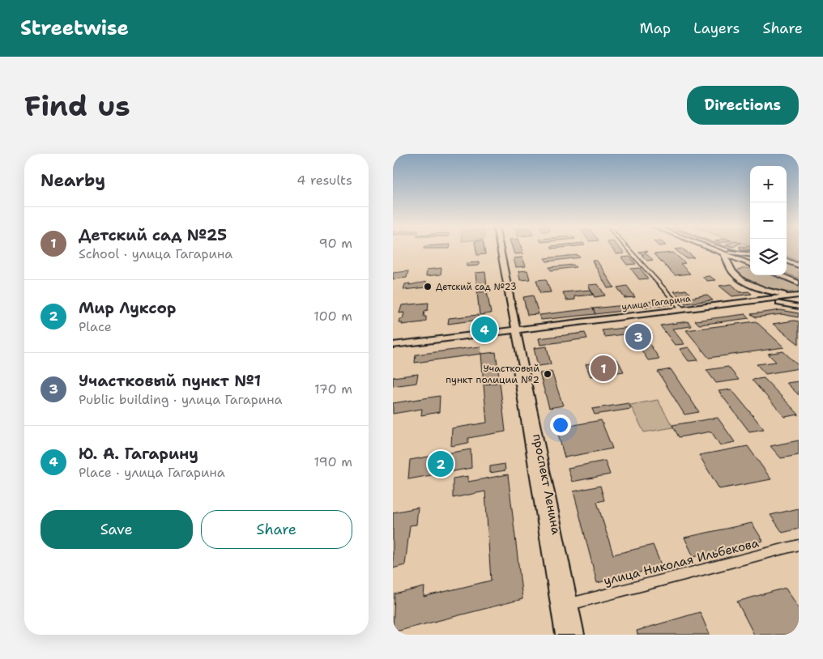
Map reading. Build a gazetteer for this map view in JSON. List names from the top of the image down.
{
  "streets": {
    "main road": ["улица Гагарина", "проспект Ленина"],
    "street": ["улица Николая Ильбекова"]
  },
  "crossings": [
    ["улица Гагарина", "проспект Ленина"],
    ["проспект Ленина", "улица Николая Ильбекова"]
  ],
  "places": ["Детский сад №23", "Участковый пункт полиции №2"],
  "page": {
    "header": "Streetwise",
    "nav": ["Map", "Layers", "Share"],
    "buttons": [
      "Directions",
      ["Save", "Share"]
    ],
    "title": "Find us",
    "heading": ["Nearby", "4 results"],
    "map_buttons": ["+", "−"],
    "list": [
      {
        "mark": "1",
        "name": "Детский сад №25",
        "note": "School · улица Гагарина",
        "value": "90 m"
      },
      {
        "mark": "2",
        "name": "Мир Луксор",
        "note": "Place",
        "value": "100 m"
      },
      {
        "mark": "3",
        "name": "Участковый пункт №1",
        "note": "Public building · улица Гагарина",
        "value": "170 m"
      },
      {
        "mark": "4",
        "name": "Ю. А. Гагарину",
        "note": "Place · улица Гагарина",
        "value": "190 m"
      }
    ],
    "pins": [
      "4",
      "3",
      "1",
      "2"
    ]
  }
}
